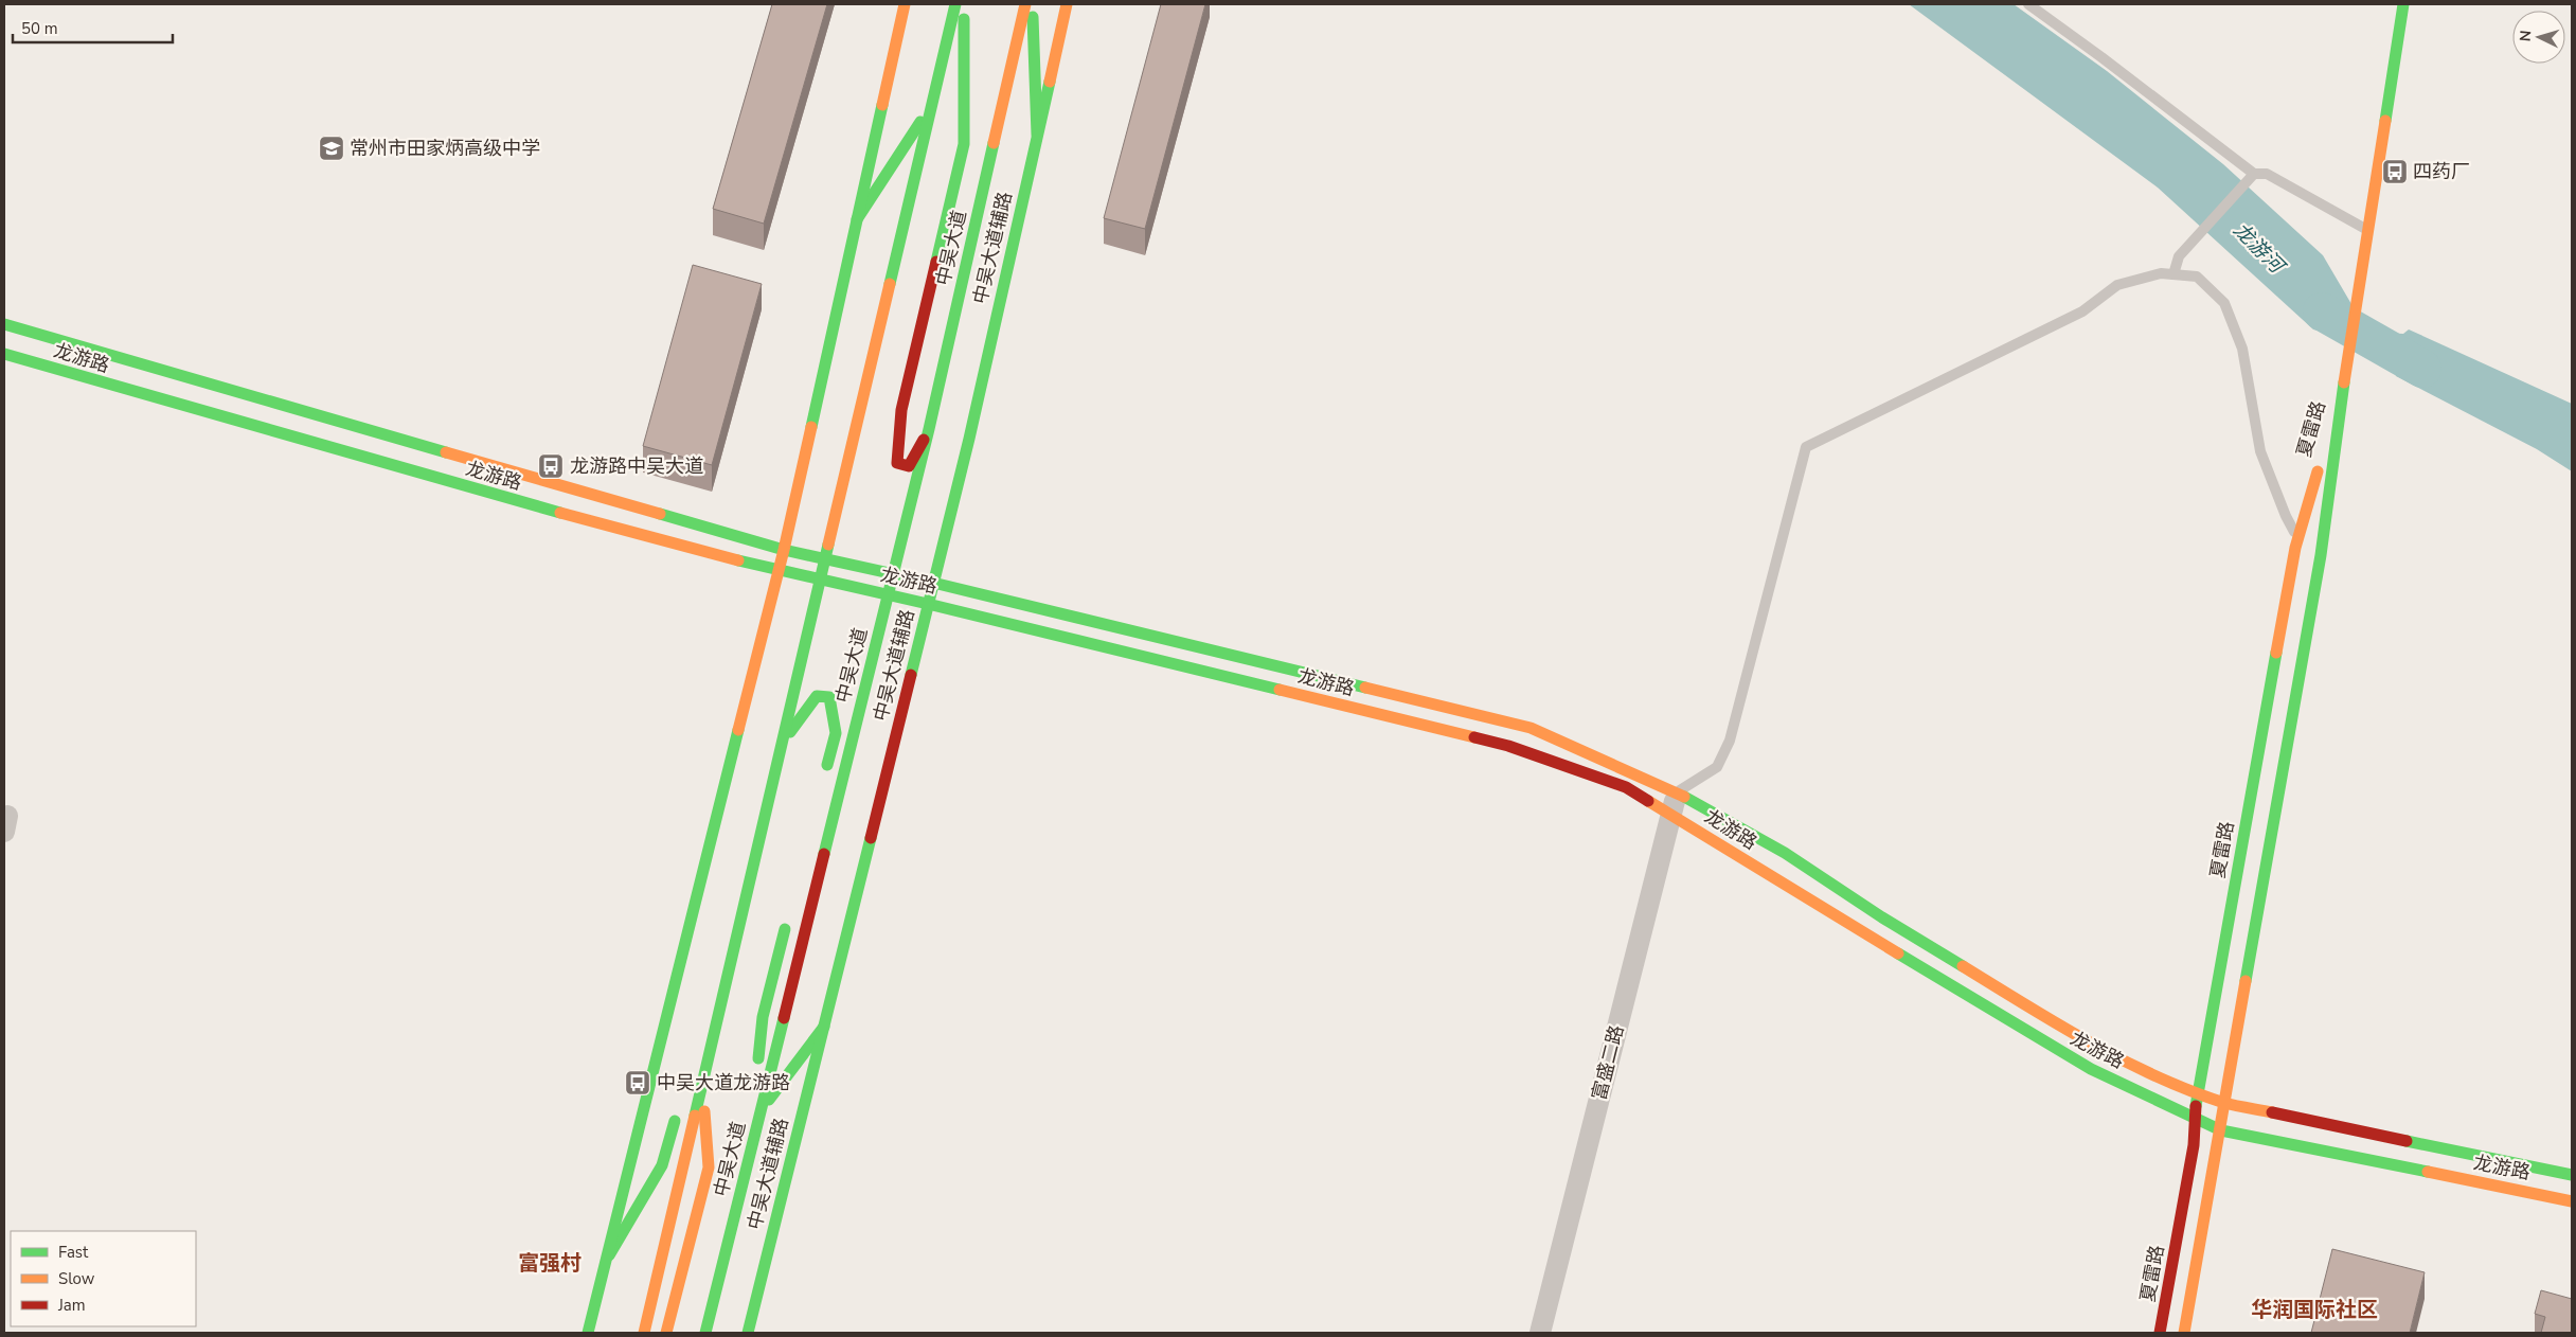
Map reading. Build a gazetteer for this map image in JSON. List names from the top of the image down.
{
  "streets": {
    "main road": [
      "中吴大道",
      "中吴大道辅路",
      "龙游路",
      "夏雷路"
    ],
    "street": ["富盛二路"]
  },
  "crossings": [
    ["中吴大道", "龙游路"],
    ["中吴大道辅路", "龙游路"],
    ["龙游路", "夏雷路"],
    ["龙游路", "富盛二路"]
  ],
  "districts": ["富强村", "华润国际社区"],
  "water": ["龙游河"],
  "places": {
    "school or university": ["常州市田家炳高级中学"],
    "bus stop": ["四药厂", "龙游路中吴大道", "中吴大道龙游路"]
  },
  "legend": ["Fast", "Slow", "Jam"],
  "scale_bar": "50 m",
  "north": "left"
}
